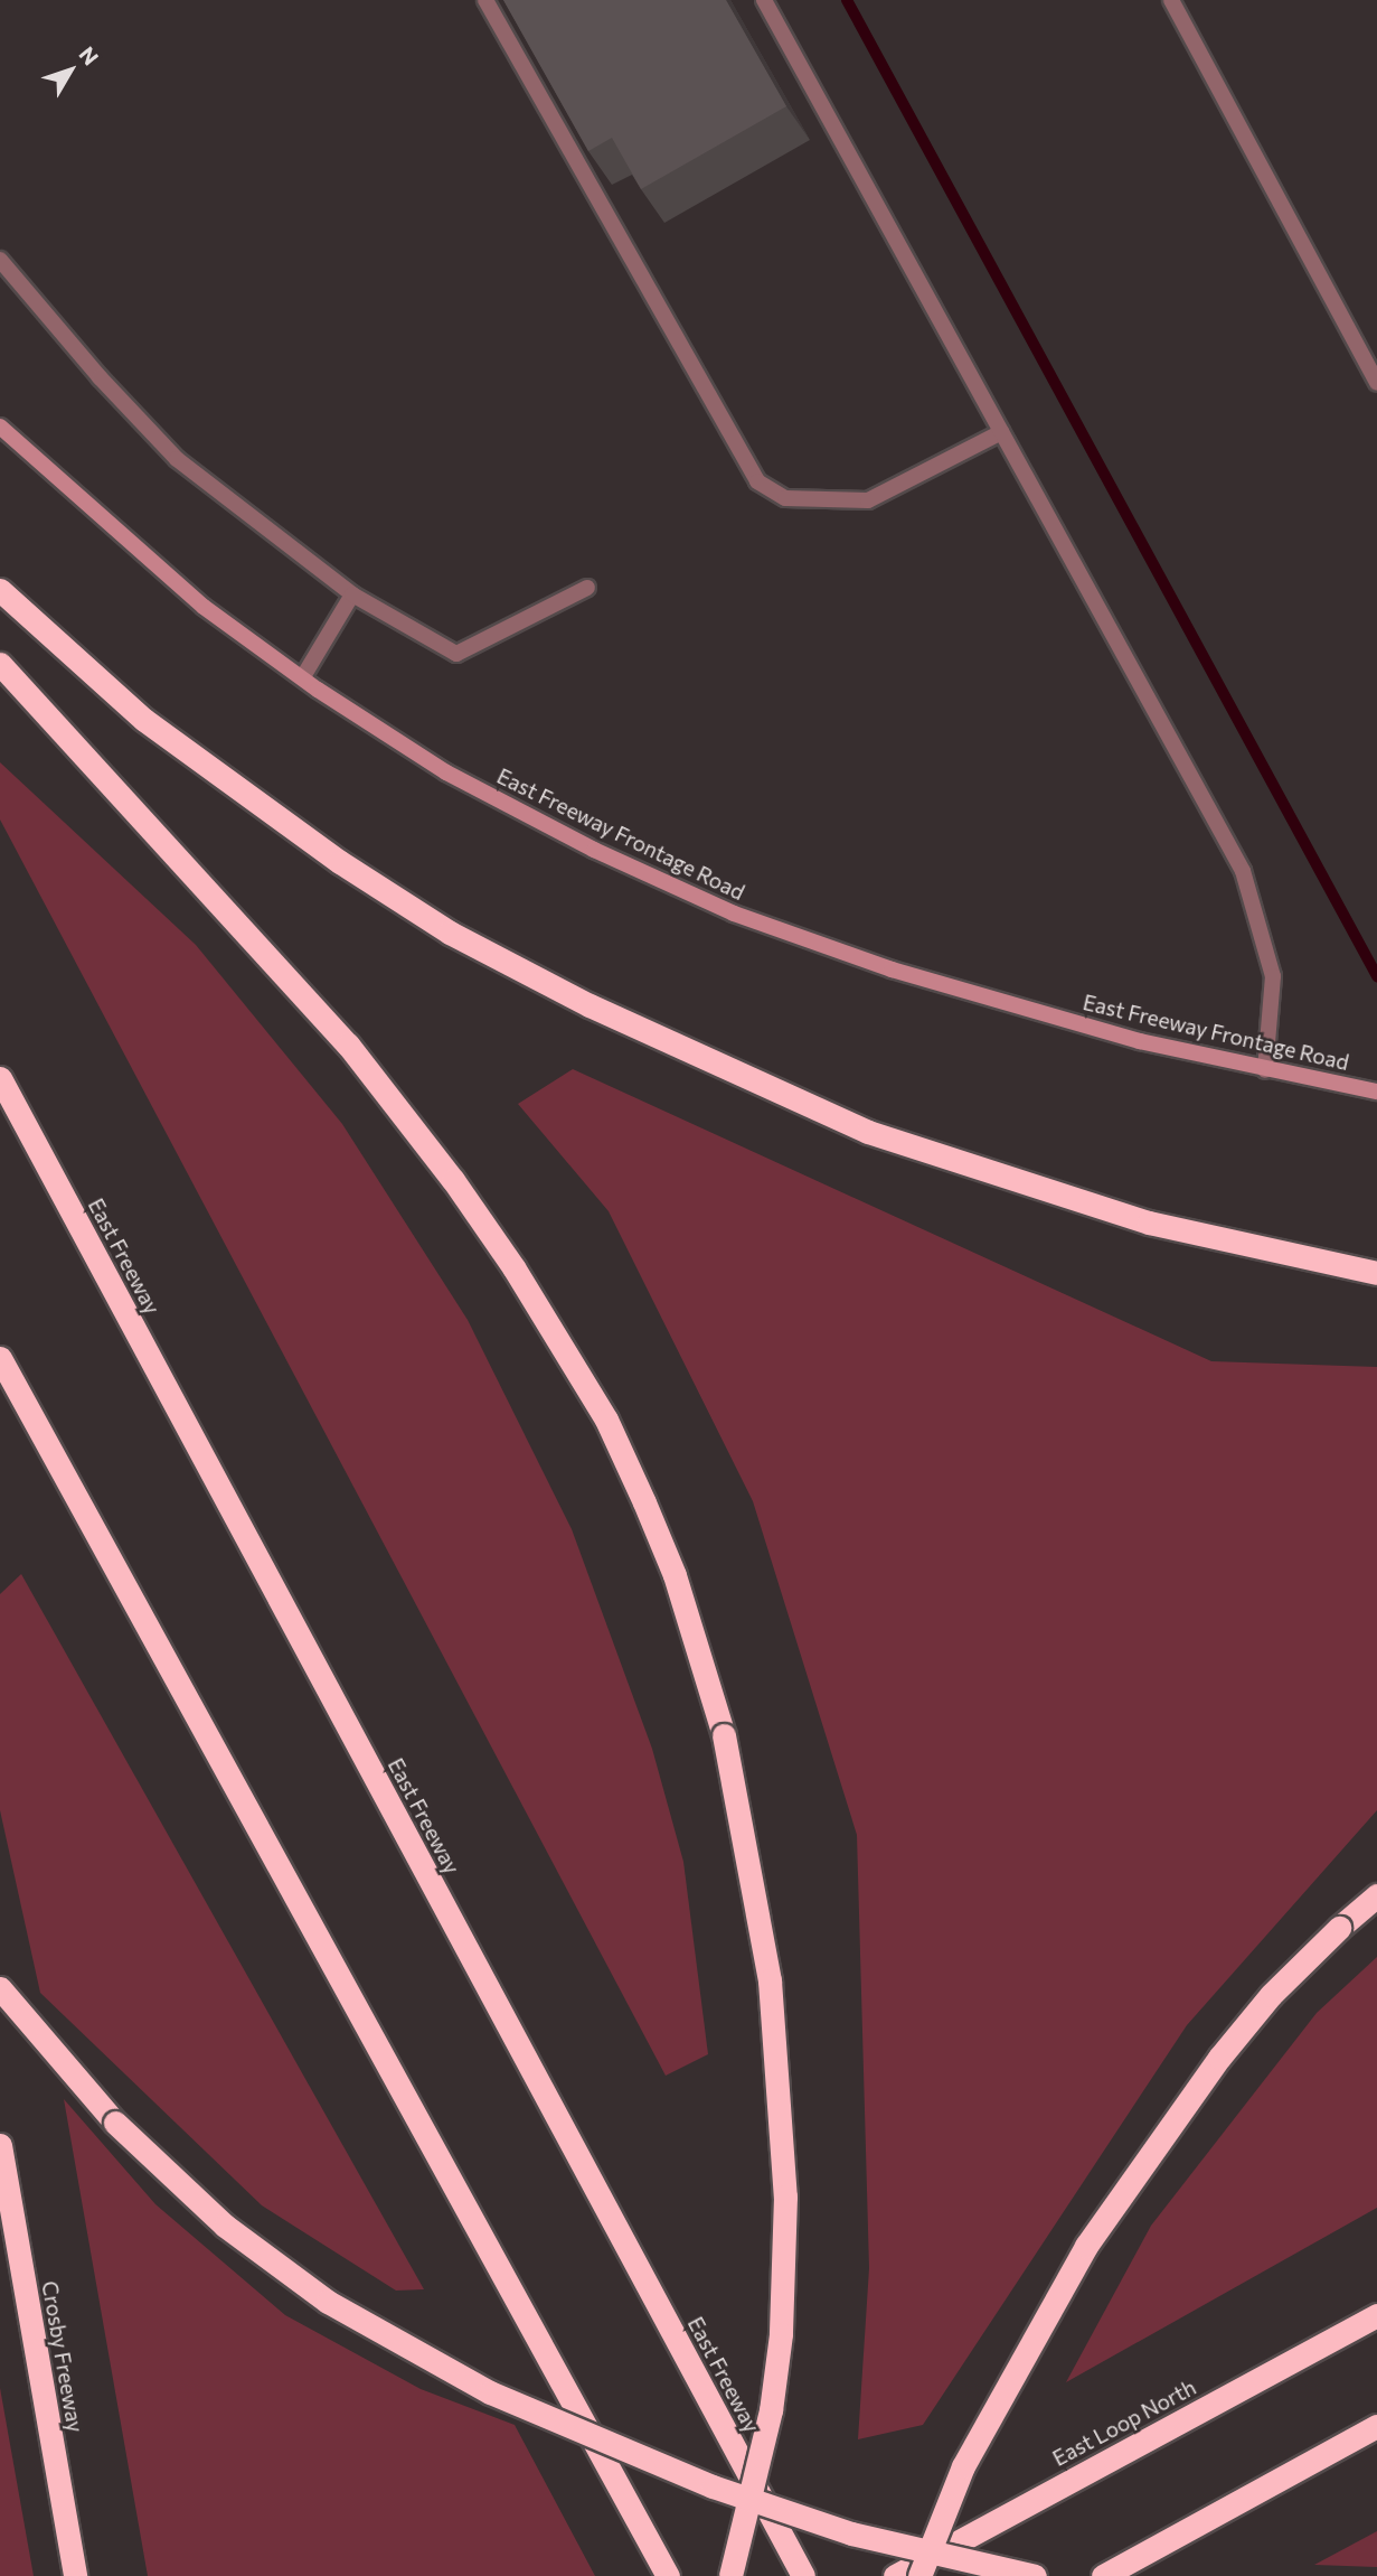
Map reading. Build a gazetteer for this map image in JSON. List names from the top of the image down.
{
  "streets": {
    "highway": ["East Freeway", "Crosby Freeway", "East Loop North"],
    "main road": ["East Freeway Frontage Road"]
  },
  "north": "top right"
}
